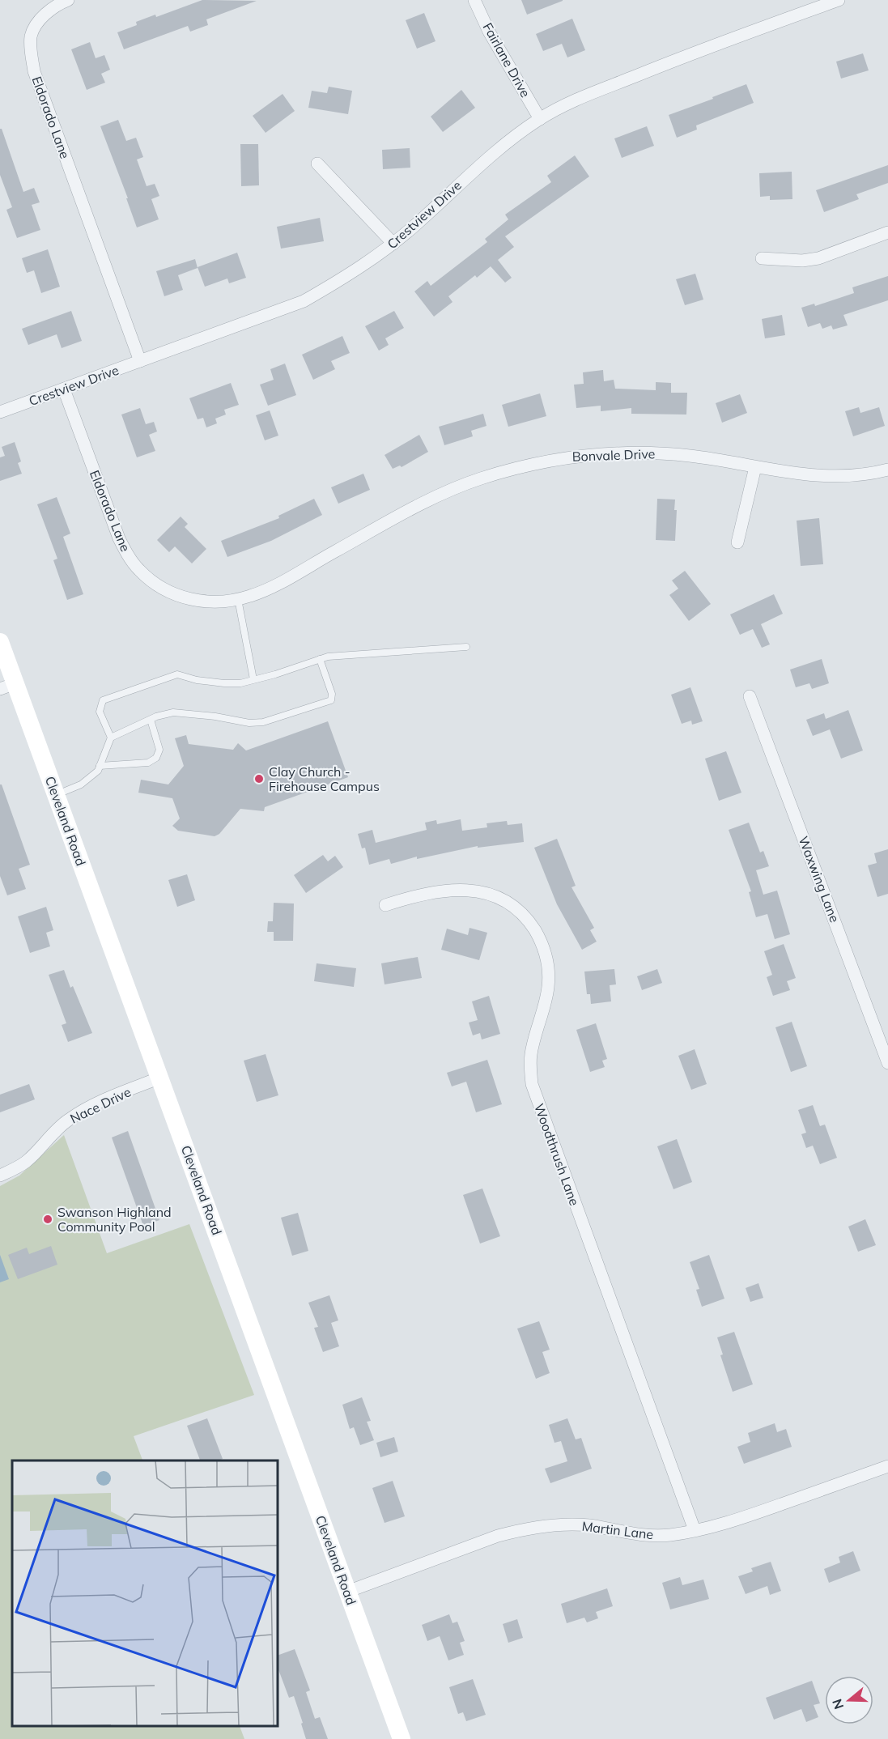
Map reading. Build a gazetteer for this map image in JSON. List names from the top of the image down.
{
  "streets": {
    "main road": ["Cleveland Road"],
    "street": [
      "Fairlane Drive",
      "Eldorado Lane",
      "Crestview Drive",
      "Bonvale Drive",
      "Waxwing Lane",
      "Nace Drive",
      "Woodthrush Lane",
      "Martin Lane"
    ]
  },
  "crossings": [
    ["Fairlane Drive", "Crestview Drive"],
    ["Eldorado Lane", "Crestview Drive"],
    ["Eldorado Lane", "Bonvale Drive"],
    ["Cleveland Road", "Nace Drive"],
    ["Cleveland Road", "Martin Lane"],
    ["Woodthrush Lane", "Martin Lane"]
  ],
  "places": ["Clay Church - Firehouse Campus", "Swanson Highland Community Pool"],
  "north": "left"
}
